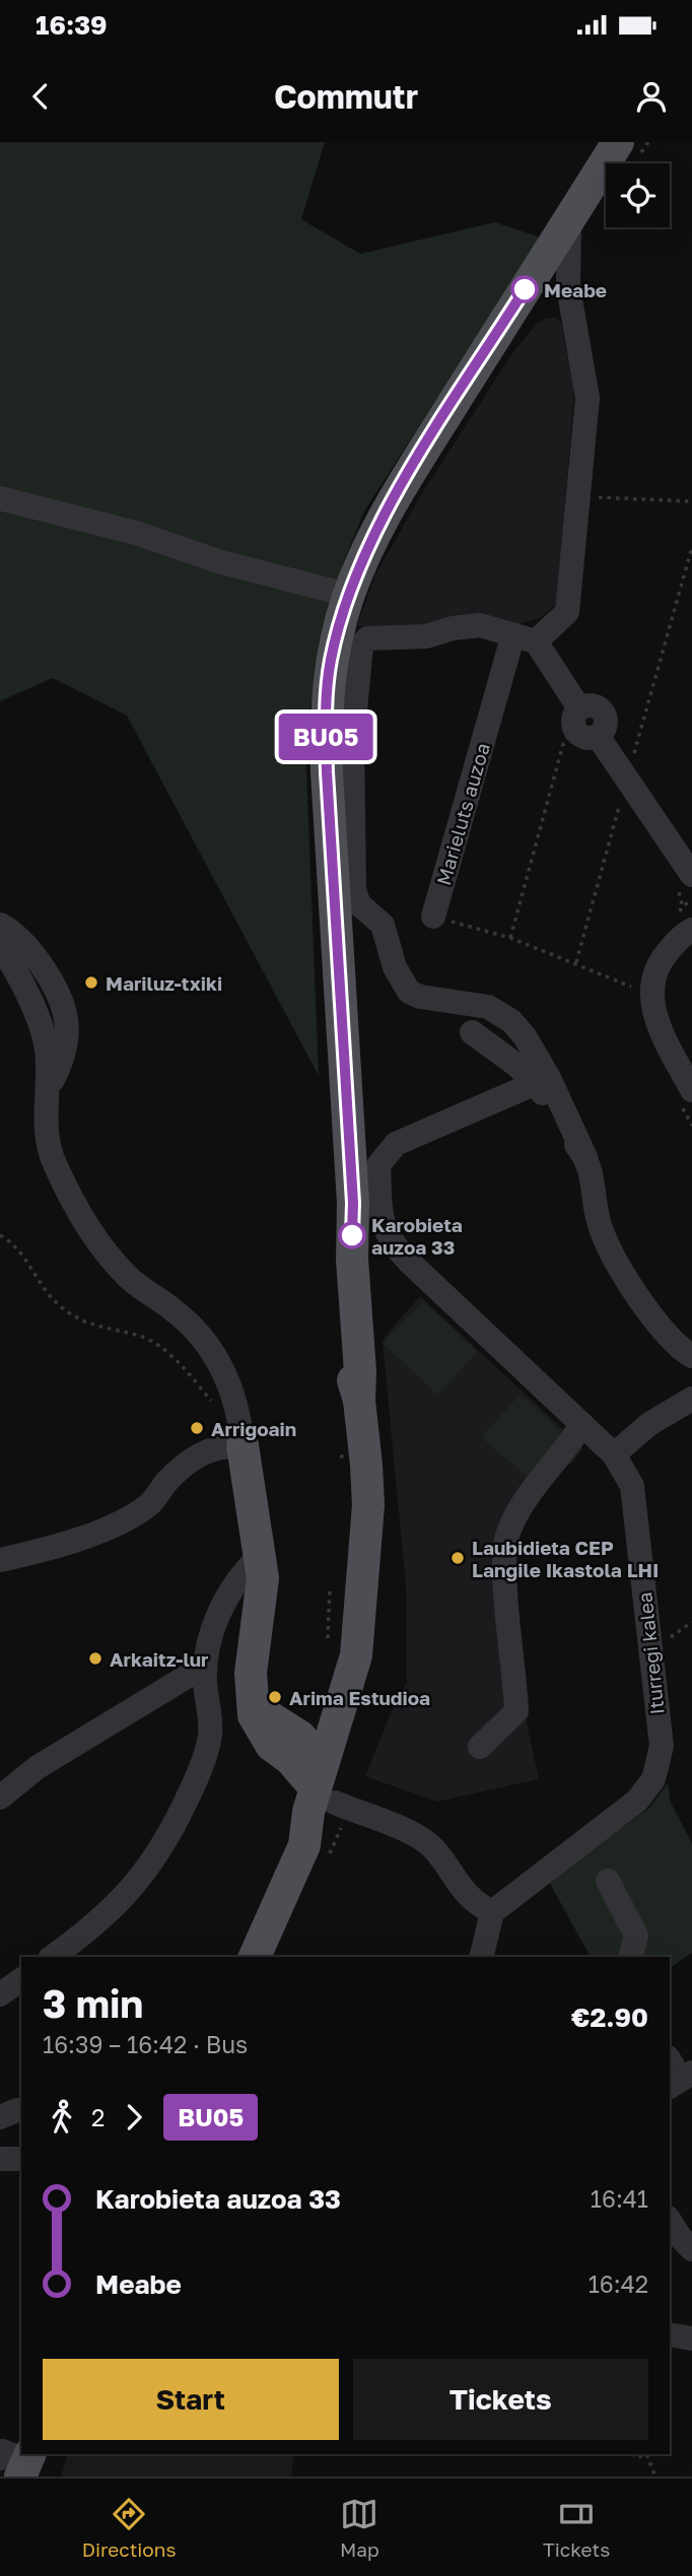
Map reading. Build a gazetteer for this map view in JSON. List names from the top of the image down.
{
  "streets": {
    "street": ["Marieluts auzoa", "Iturregi kalea"]
  },
  "places": [
    "Meabe",
    "Mariluz-txiki",
    "Karobieta auzoa 33",
    "Arrigoain",
    "Laubidieta CEP Langile Ikastola LHI",
    "Arkaitz-lur",
    "Arima Estudioa"
  ],
  "lines": ["bus line BU05"],
  "page": {
    "status": "16:39",
    "header": "Commutr",
    "on_map": "BU05",
    "heading": ["3 min", "16:39 – 16:42 · Bus", "€2.90"],
    "legs": ["2", "BU05"],
    "list": [
      {
        "name": "Karobieta auzoa 33",
        "value": "16:41"
      },
      {
        "name": "Meabe",
        "value": "16:42"
      }
    ],
    "buttons": ["Start", "Tickets"],
    "tabs": ["Directions", "Map", "Tickets"]
  }
}
